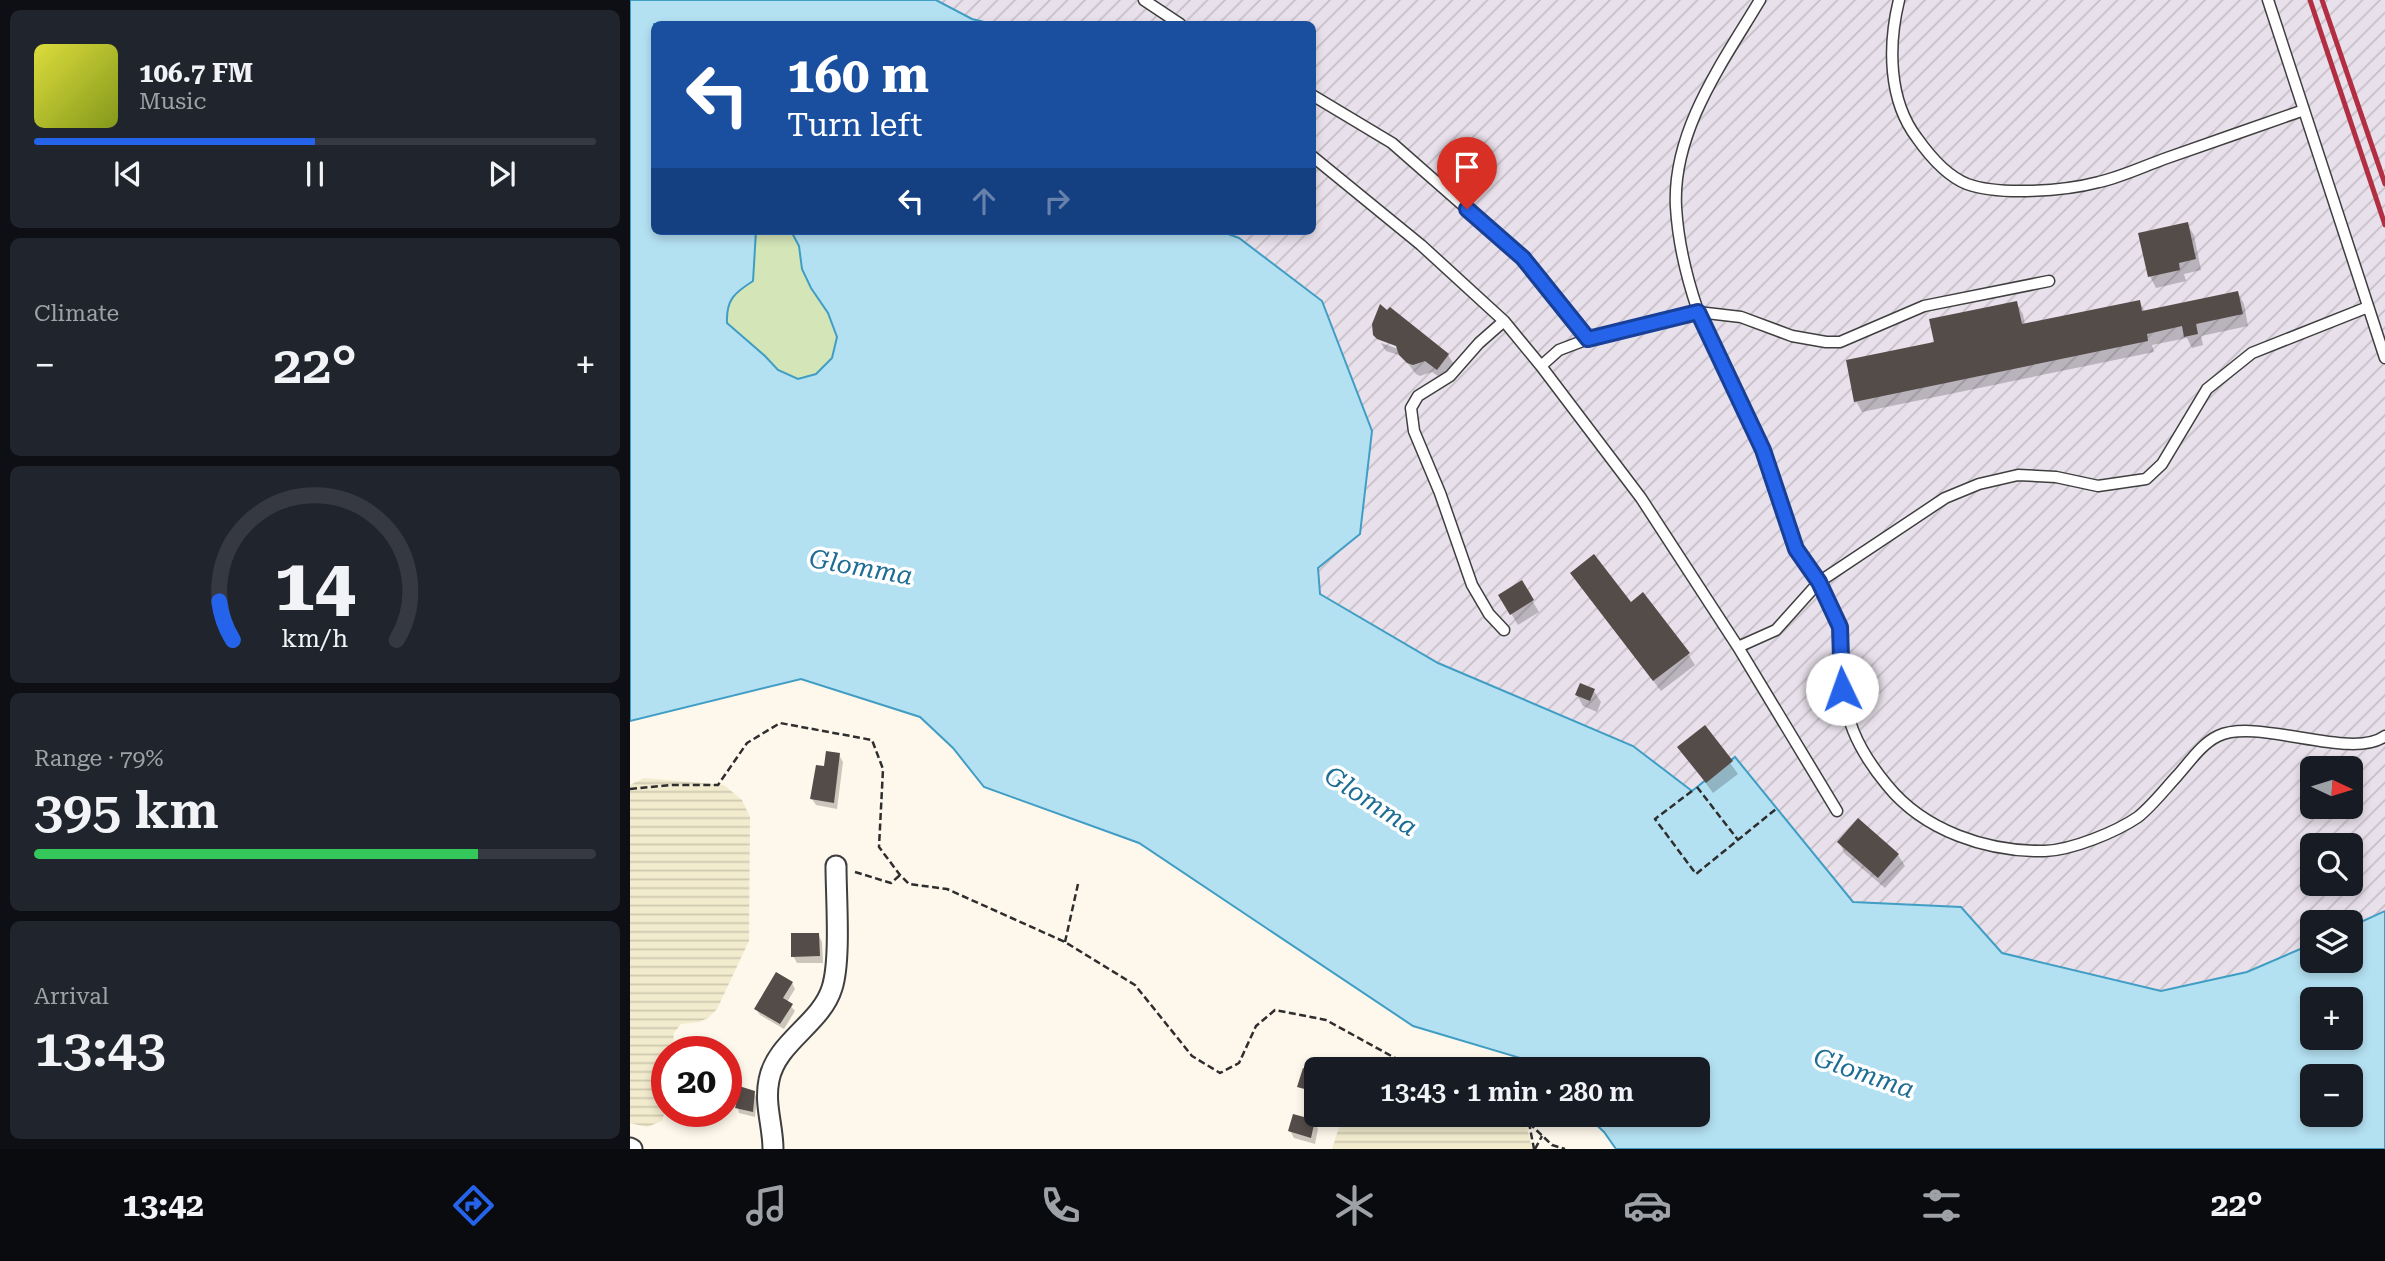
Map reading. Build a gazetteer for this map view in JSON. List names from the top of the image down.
{
  "water": ["Glomma"],
  "north": "right",
  "page": {
    "turn": ["160 m", "Turn left"],
    "song": ["106.7 FM", "Music"],
    "tile": [
      "Climate",
      ["Range · 79%", "395 km"],
      ["Arrival", "13:43"]
    ],
    "heat": ["−", "22°", "+"],
    "map_buttons": ["+", "−"],
    "limit": "20",
    "trip": "13:43 · 1 min · 280 m",
    "tabs": ["13:42", "22°"],
    "gauge": ["14", "km/h"]
  }
}
